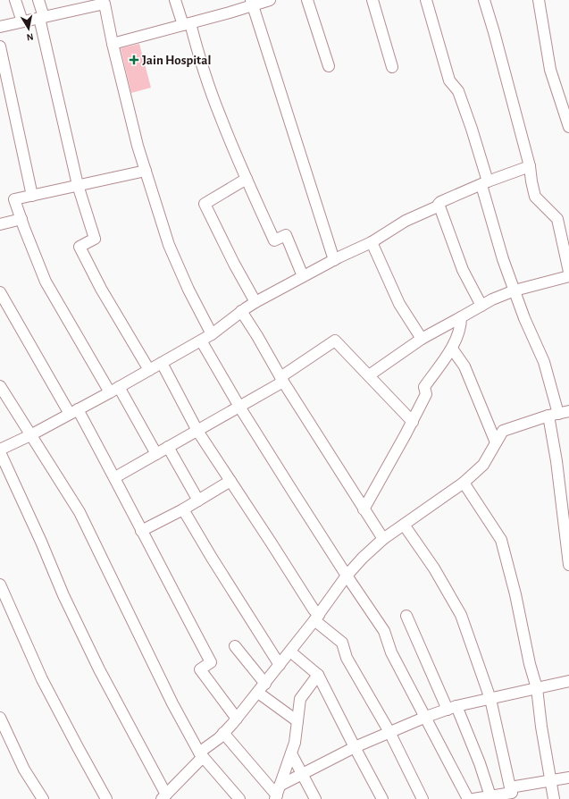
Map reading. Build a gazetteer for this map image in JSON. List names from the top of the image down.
{
  "places": {
    "health": ["Jain Hospital"]
  },
  "north": "bottom"
}
